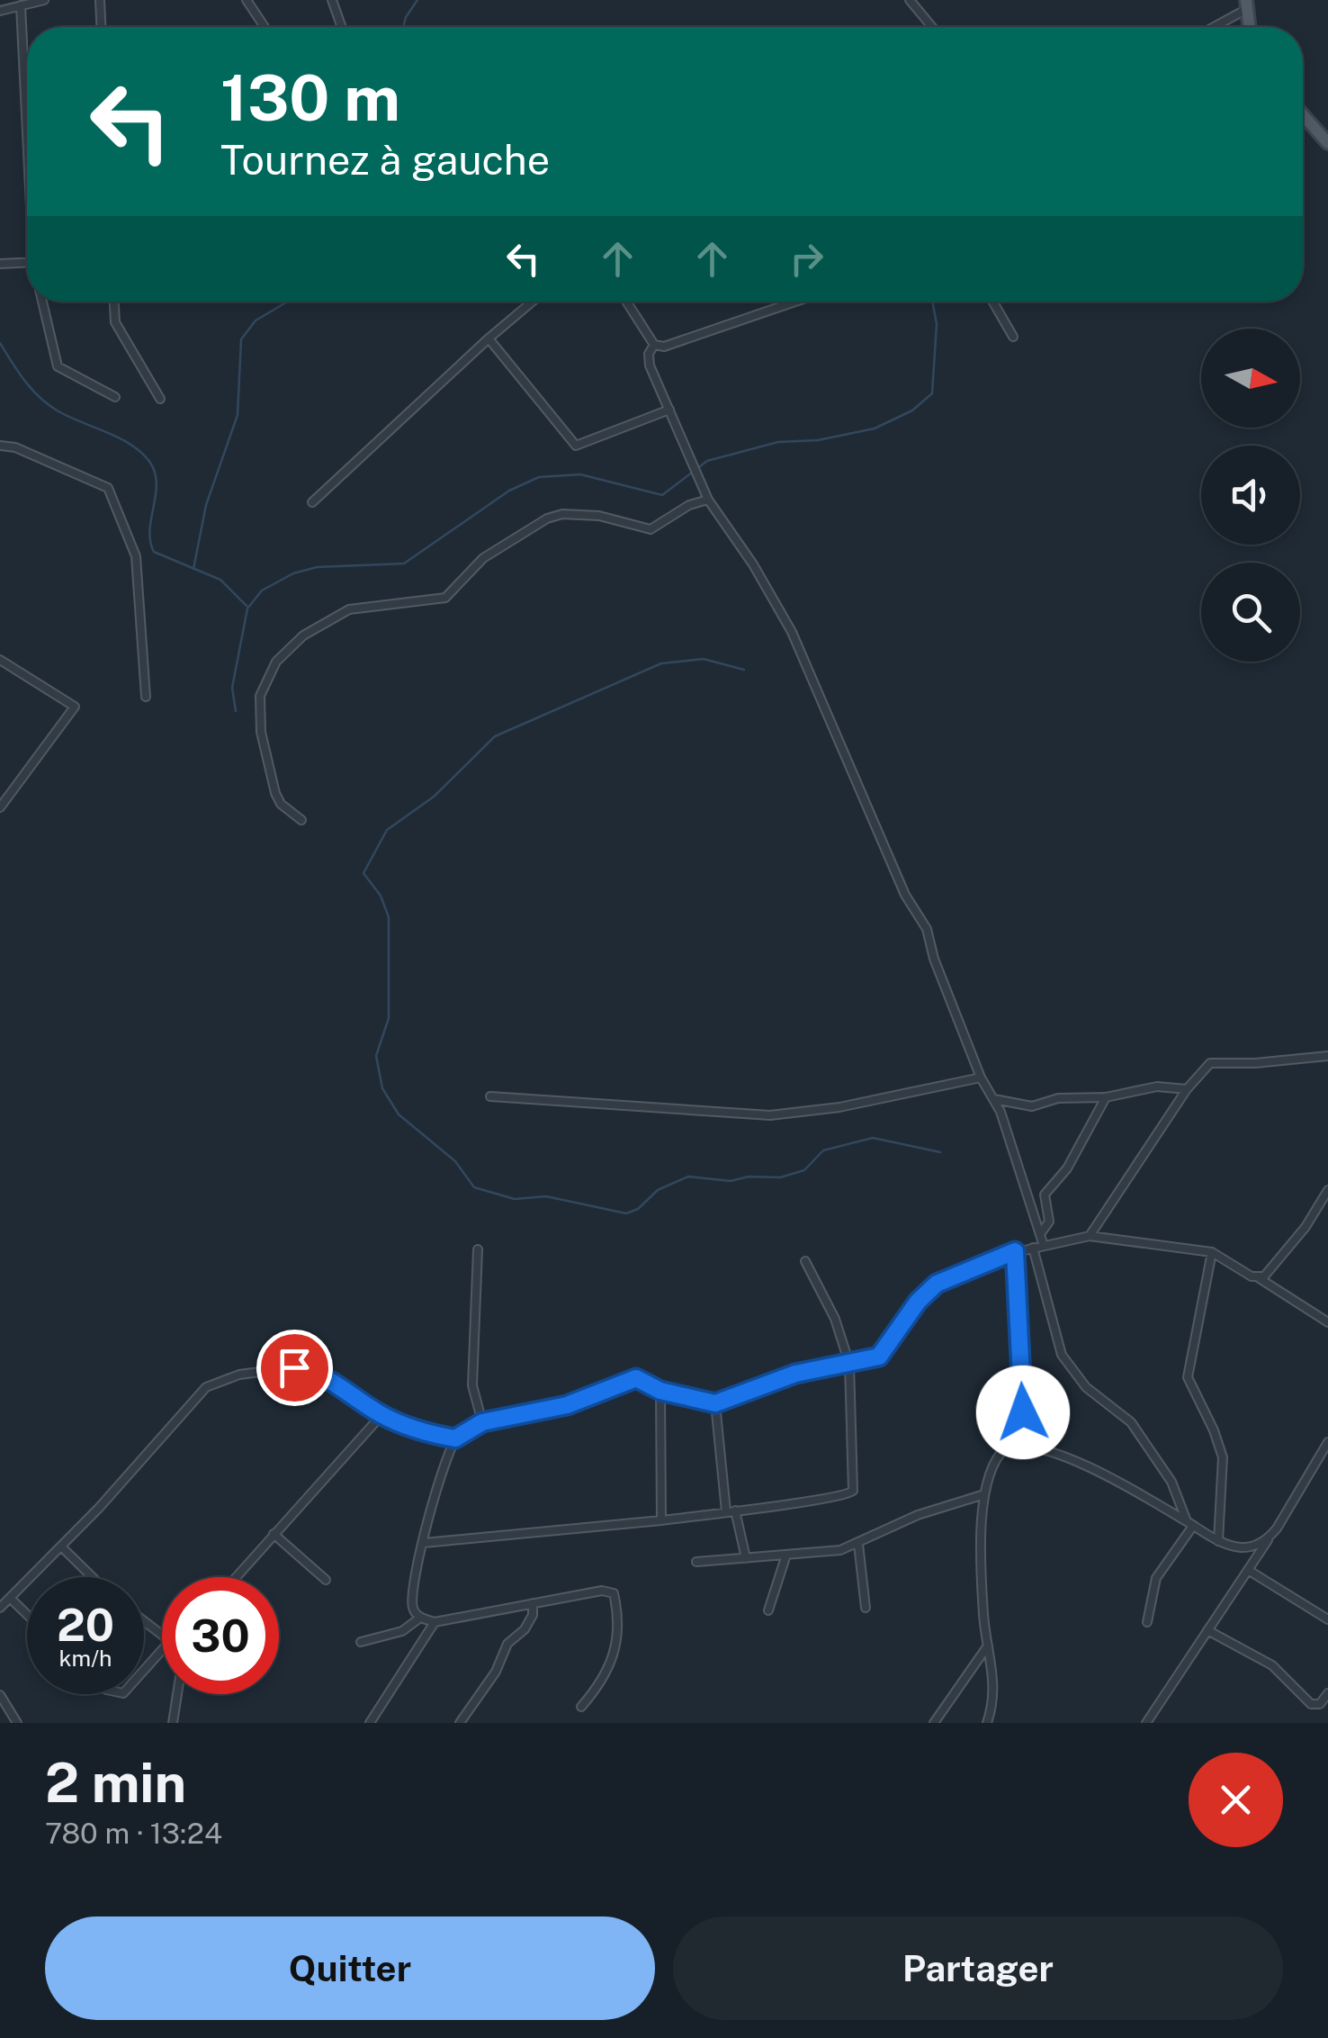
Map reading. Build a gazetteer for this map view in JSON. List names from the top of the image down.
{
  "north": "right",
  "page": {
    "turn": ["130 m", "Tournez à gauche"],
    "speed": "20 km/h",
    "limit": "30",
    "heading": ["2 min", "780 m · 13:24"],
    "buttons": ["Quitter", "Partager"]
  }
}
